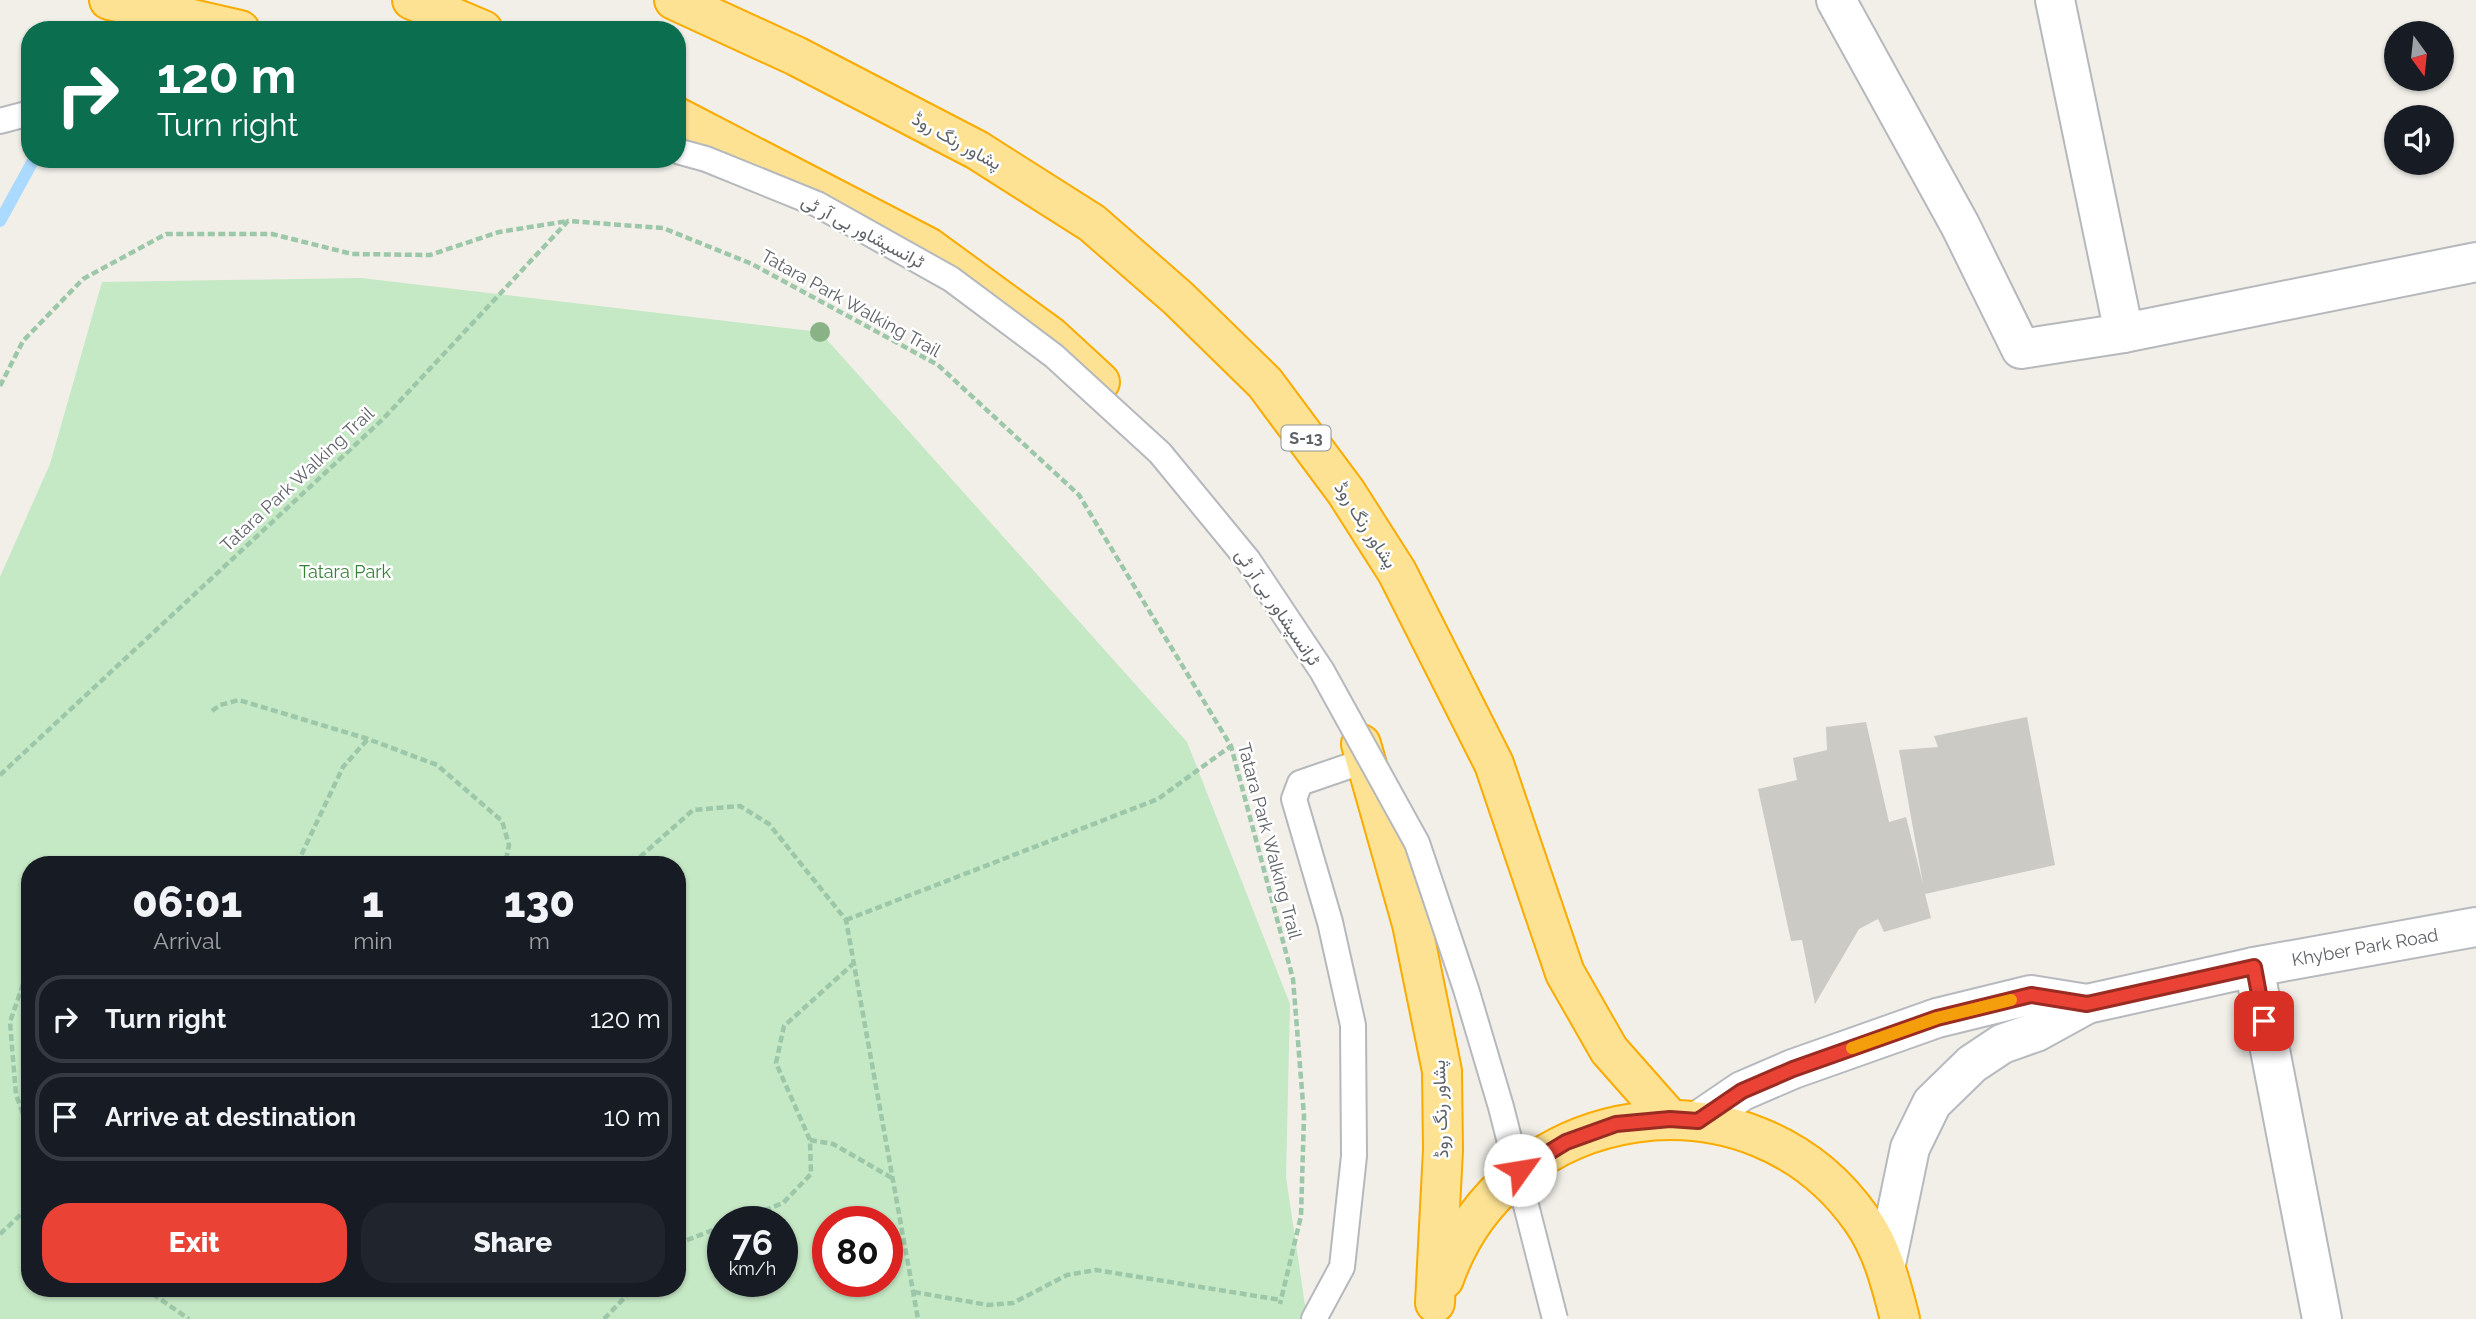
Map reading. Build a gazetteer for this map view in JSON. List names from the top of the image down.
{
  "streets": {
    "highway": ["پشاور رنگ روڈ", "S-13"],
    "street": ["Khyber Park Road"],
    "lane": ["ٹرانسپشاور بی آر ٹی"],
    "path": ["Tatara Park Walking Trail"]
  },
  "parks": ["Tatara Park"],
  "north": "bottom",
  "page": {
    "turn": ["120 m", "Turn right"],
    "eta": [
      "06:01",
      "Arrival",
      "1",
      "min",
      "130",
      "m"
    ],
    "list": [
      {
        "name": "Turn right",
        "value": "120 m"
      },
      {
        "name": "Arrive at destination",
        "value": "10 m"
      }
    ],
    "buttons": ["Exit", "Share"],
    "speed": "76 km/h",
    "limit": "80"
  }
}
